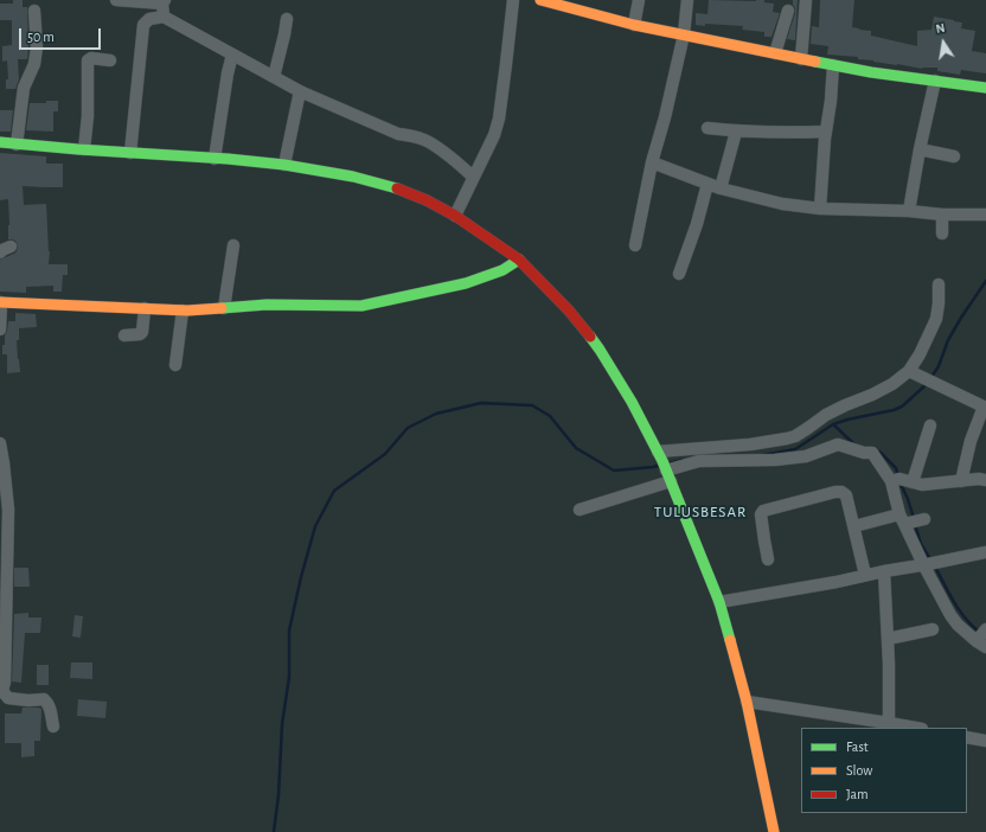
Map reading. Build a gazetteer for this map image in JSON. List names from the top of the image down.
{
  "districts": ["TULUSBESAR"],
  "legend": ["Fast", "Slow", "Jam"],
  "scale_bar": "50 m",
  "north": "top"
}
